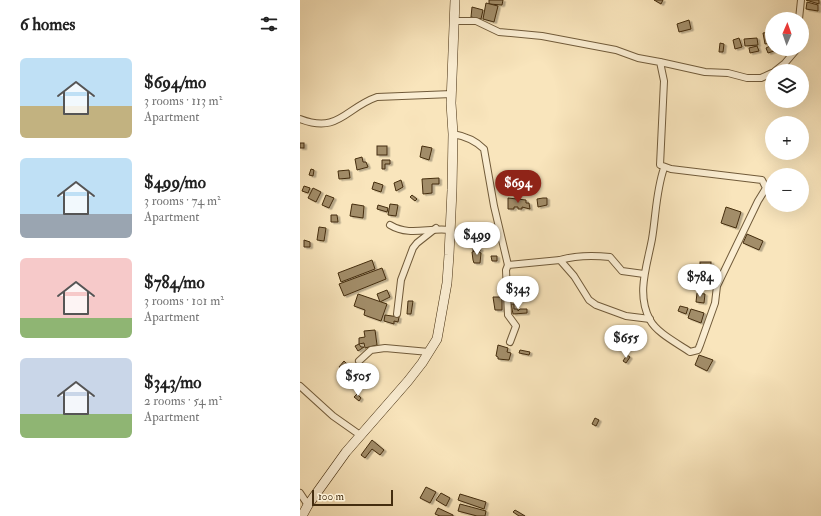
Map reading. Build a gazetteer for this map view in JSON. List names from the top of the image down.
{
  "scale_bar": "100 m",
  "north": "top",
  "page": {
    "heading": "6 homes",
    "map_buttons": ["+", "−"],
    "list": [
      {
        "name": "$694/mo",
        "note": "3 rooms · 113 m² · Apartment"
      },
      {
        "name": "$499/mo",
        "note": "3 rooms · 74 m² · Apartment"
      },
      {
        "name": "$784/mo",
        "note": "3 rooms · 101 m² · Apartment"
      },
      {
        "name": "$343/mo",
        "note": "2 rooms · 54 m² · Apartment"
      }
    ],
    "price": [
      "$694",
      "$499",
      "$784",
      "$343",
      "$655",
      "$505"
    ],
    "scale": "100 m"
  }
}
